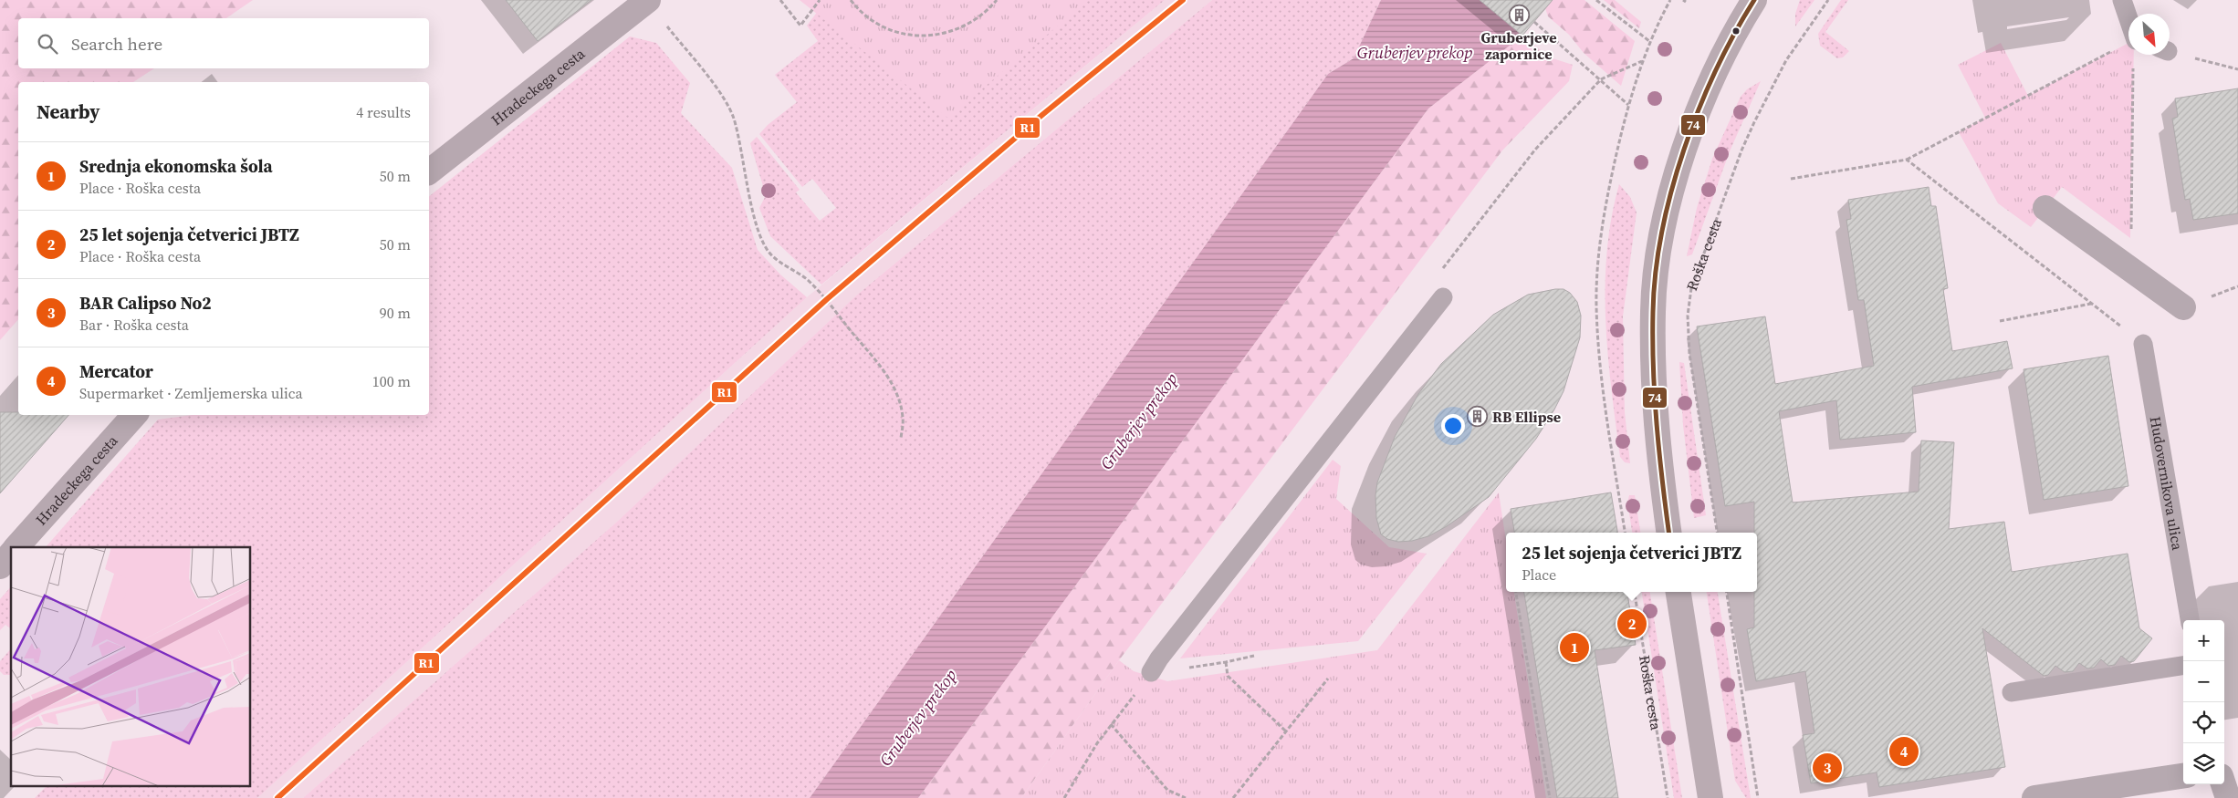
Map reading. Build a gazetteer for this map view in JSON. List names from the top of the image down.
{
  "streets": {
    "street": ["Hradeckega cesta"],
    "lane": ["Hudovernikova ulica"],
    "path": ["Roška cesta"]
  },
  "water": ["Gruberjev prekop"],
  "places": {
    "building": ["Gruberjeve zapornice", "RB Ellipse"]
  },
  "lines": ["transit line R1", "transit line 74"],
  "north": "bottom right",
  "page": {
    "search": "Search here",
    "heading": ["Nearby", "4 results"],
    "list": [
      {
        "mark": "1",
        "name": "Srednja ekonomska šola",
        "note": "Place · Roška cesta",
        "value": "50 m"
      },
      {
        "mark": "2",
        "name": "25 let sojenja četverici JBTZ",
        "note": "Place · Roška cesta",
        "value": "50 m"
      },
      {
        "mark": "3",
        "name": "BAR Calipso No2",
        "note": "Bar · Roška cesta",
        "value": "90 m"
      },
      {
        "mark": "4",
        "name": "Mercator",
        "note": "Supermarket · Zemljemerska ulica",
        "value": "100 m"
      }
    ],
    "popup": ["25 let sojenja četverici JBTZ", "Place"],
    "pins": [
      "2",
      "1",
      "4",
      "3"
    ],
    "map_buttons": ["+", "−"]
  }
}
